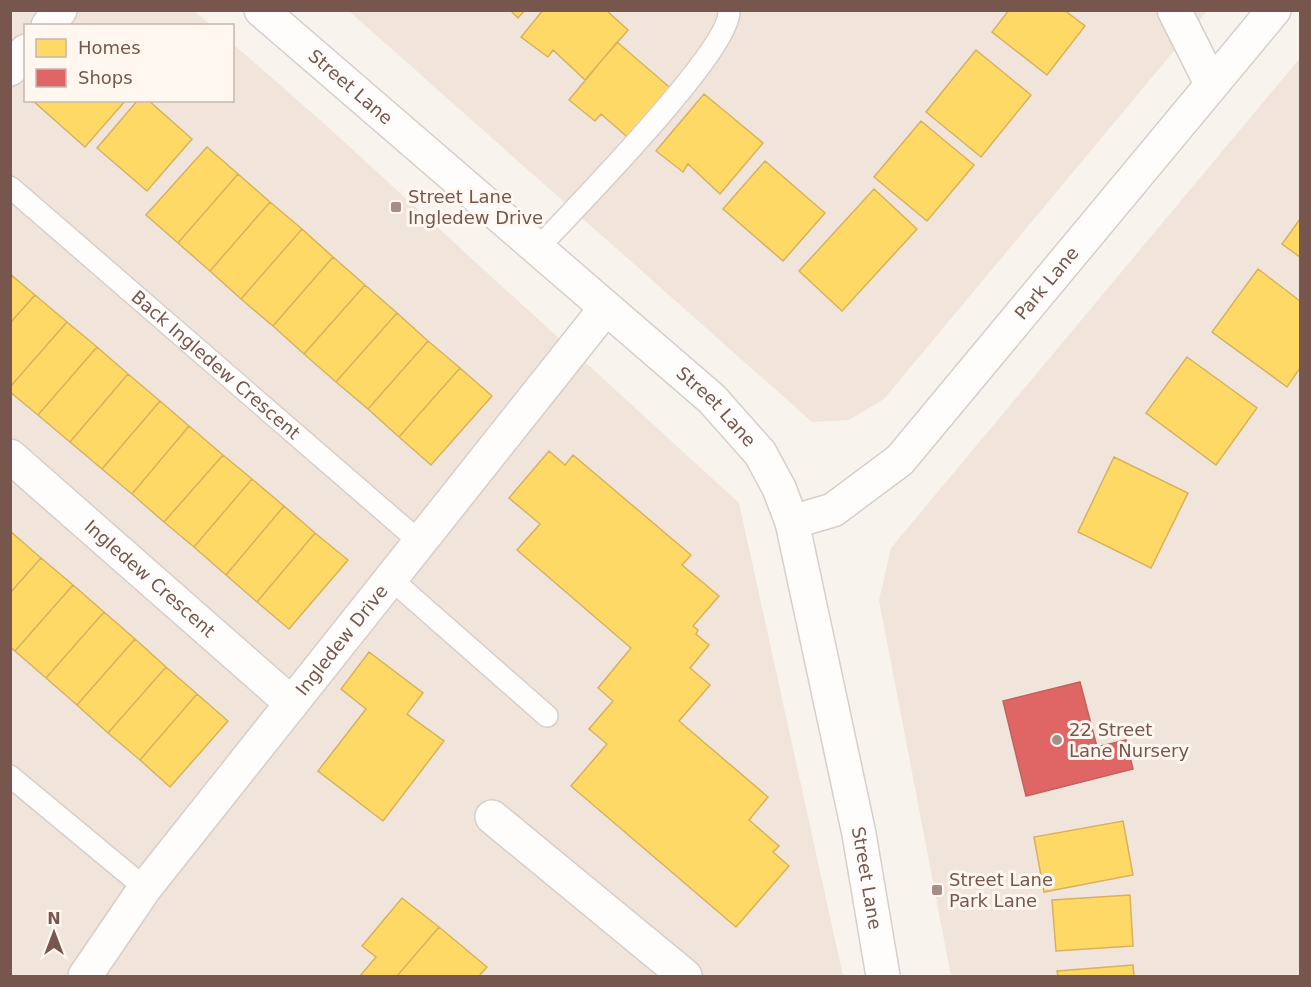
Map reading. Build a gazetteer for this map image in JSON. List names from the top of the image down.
{
  "streets": {
    "street": [
      "Street Lane",
      "Park Lane",
      "Ingledew Crescent",
      "Ingledew Drive"
    ],
    "lane": ["Back Ingledew Crescent"]
  },
  "crossings": [
    ["Street Lane", "Park Lane"],
    ["Street Lane", "Ingledew Drive"],
    ["Back Ingledew Crescent", "Ingledew Drive"],
    ["Ingledew Crescent", "Ingledew Drive"]
  ],
  "places": {
    "transit": ["Street Lane Ingledew Drive", "Street Lane Park Lane"],
    "other": ["22 Street Lane Nursery"]
  },
  "legend": ["Homes", "Shops"],
  "north": "top"
}
